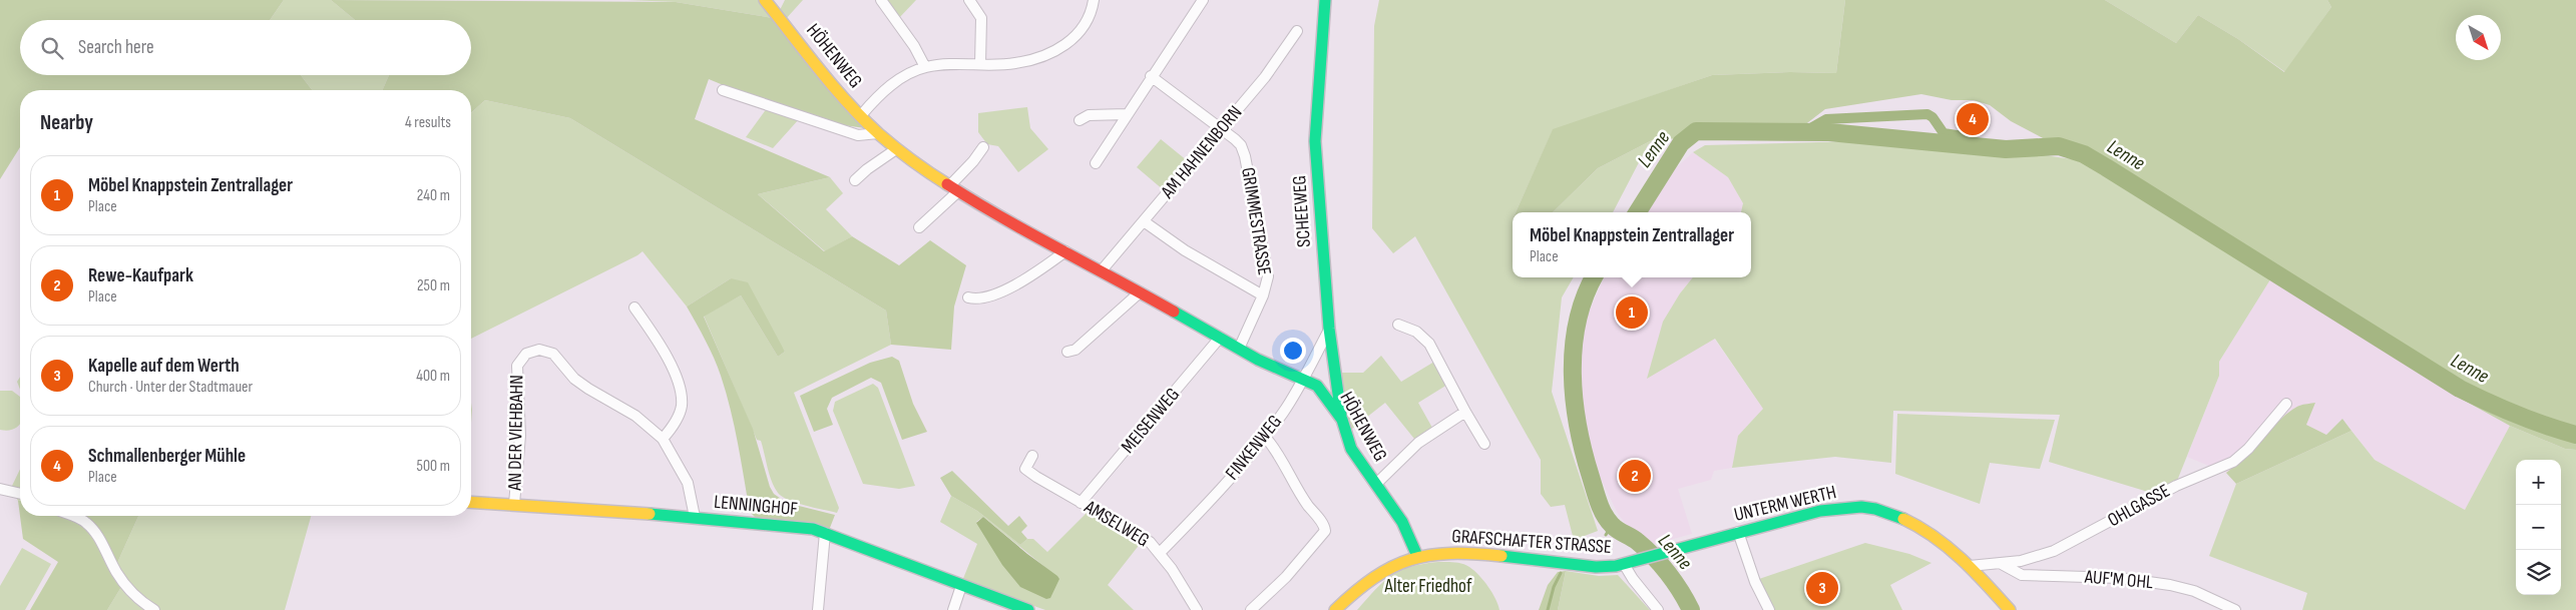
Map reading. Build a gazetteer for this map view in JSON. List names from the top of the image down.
{
  "streets": {
    "street": [
      "HÖHENWEG",
      "AM HAHNENBORN",
      "SCHEEWEG",
      "GRIMMESTRASSE",
      "MEISENWEG",
      "AN DER VIEHBAHN",
      "FINKENWEG",
      "UNTERM WERTH",
      "LENNINGHOF",
      "OHLGASSE",
      "AMSELWEG",
      "GRAFSCHAFTER STRASSE",
      "AUF'M OHL"
    ]
  },
  "crossings": [
    ["HÖHENWEG", "AM HAHNENBORN"],
    ["HÖHENWEG", "SCHEEWEG"],
    ["HÖHENWEG", "GRIMMESTRASSE"],
    ["HÖHENWEG", "MEISENWEG"],
    ["HÖHENWEG", "FINKENWEG"],
    ["HÖHENWEG", "GRAFSCHAFTER STRASSE"],
    ["AM HAHNENBORN", "GRIMMESTRASSE"],
    ["SCHEEWEG", "FINKENWEG"],
    ["MEISENWEG", "AMSELWEG"],
    ["AN DER VIEHBAHN", "LENNINGHOF"],
    ["FINKENWEG", "AMSELWEG"],
    ["UNTERM WERTH", "OHLGASSE"],
    ["UNTERM WERTH", "GRAFSCHAFTER STRASSE"],
    ["OHLGASSE", "AUF'M OHL"]
  ],
  "water": ["Lenne"],
  "parks": ["Alter Friedhof"],
  "north": "bottom right",
  "page": {
    "search": "Search here",
    "heading": ["Nearby", "4 results"],
    "pins": [
      "4",
      "1",
      "2",
      "3"
    ],
    "list": [
      {
        "mark": "1",
        "name": "Möbel Knappstein Zentrallager",
        "note": "Place",
        "value": "240 m"
      },
      {
        "mark": "2",
        "name": "Rewe-Kaufpark",
        "note": "Place",
        "value": "250 m"
      },
      {
        "mark": "3",
        "name": "Kapelle auf dem Werth",
        "note": "Church · Unter der Stadtmauer",
        "value": "400 m"
      },
      {
        "mark": "4",
        "name": "Schmallenberger Mühle",
        "note": "Place",
        "value": "500 m"
      }
    ],
    "popup": ["Möbel Knappstein Zentrallager", "Place"],
    "map_buttons": ["+", "−"]
  }
}
